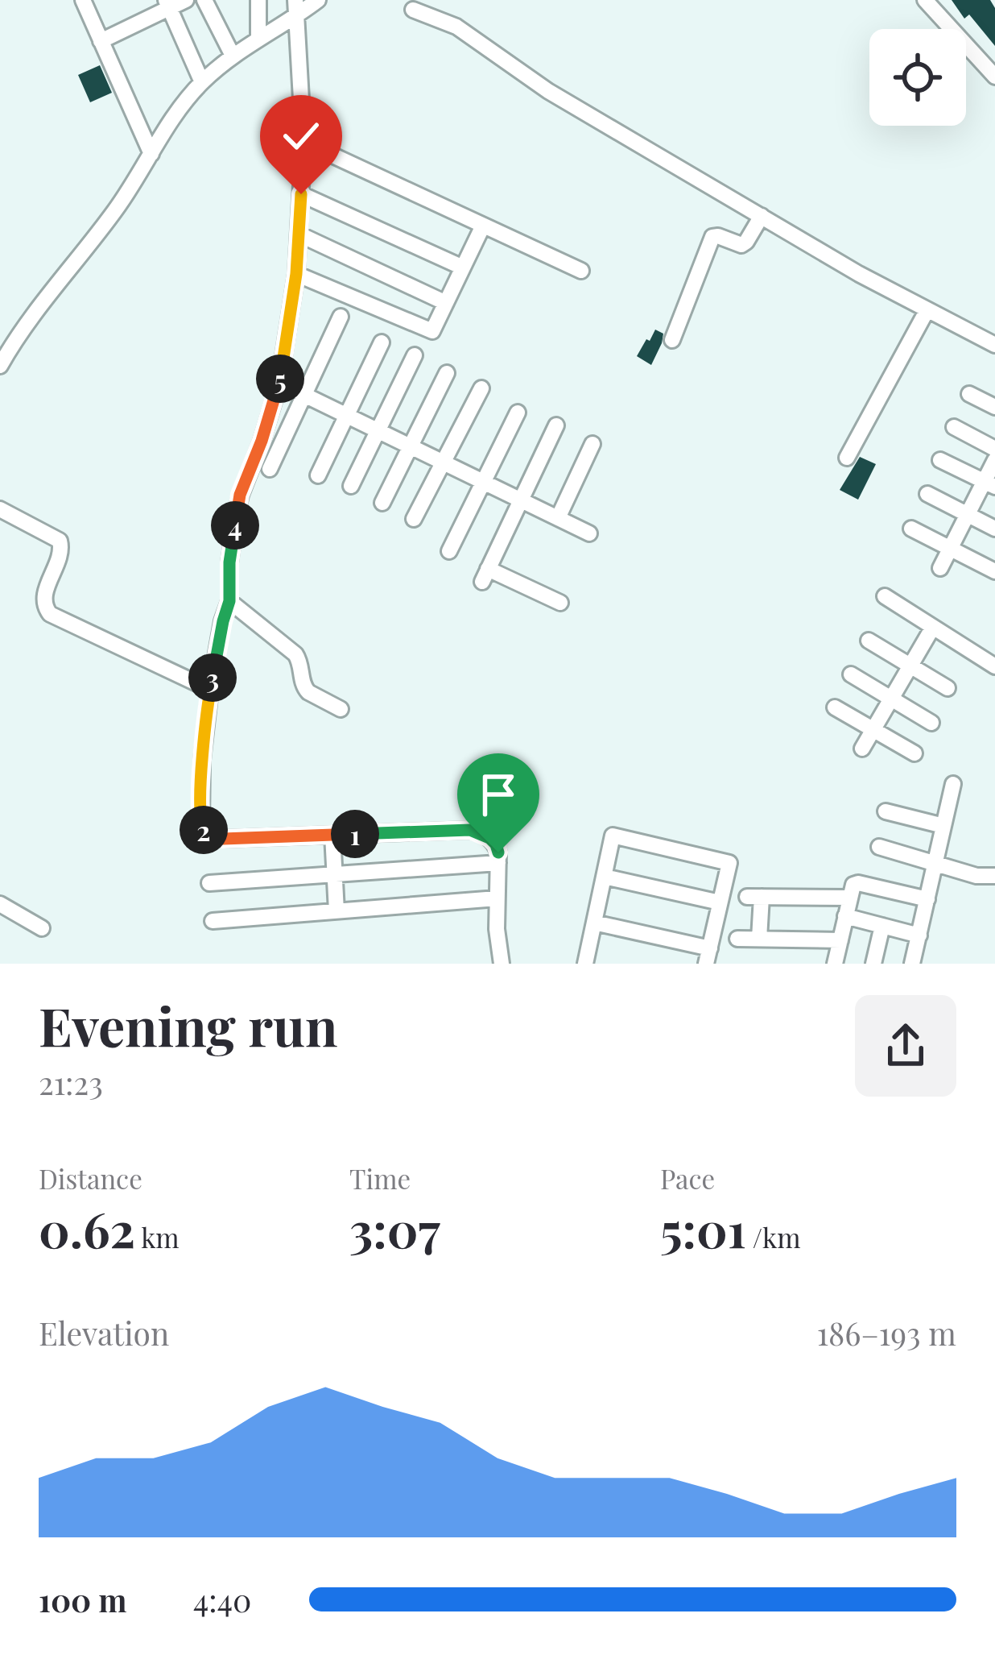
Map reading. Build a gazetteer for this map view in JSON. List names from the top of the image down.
{
  "page": {
    "pins": [
      "5",
      "4",
      "3",
      "2",
      "1"
    ],
    "heading": ["Evening run", "21:23"],
    "stats": [
      ["Distance", "0.62 km"],
      ["Time", "3:07"],
      ["Pace", "5:01 /km"]
    ],
    "chart": ["Elevation", "186–193 m"],
    "list": [
      {
        "name": "100 m",
        "note": "4:40"
      }
    ]
  }
}
